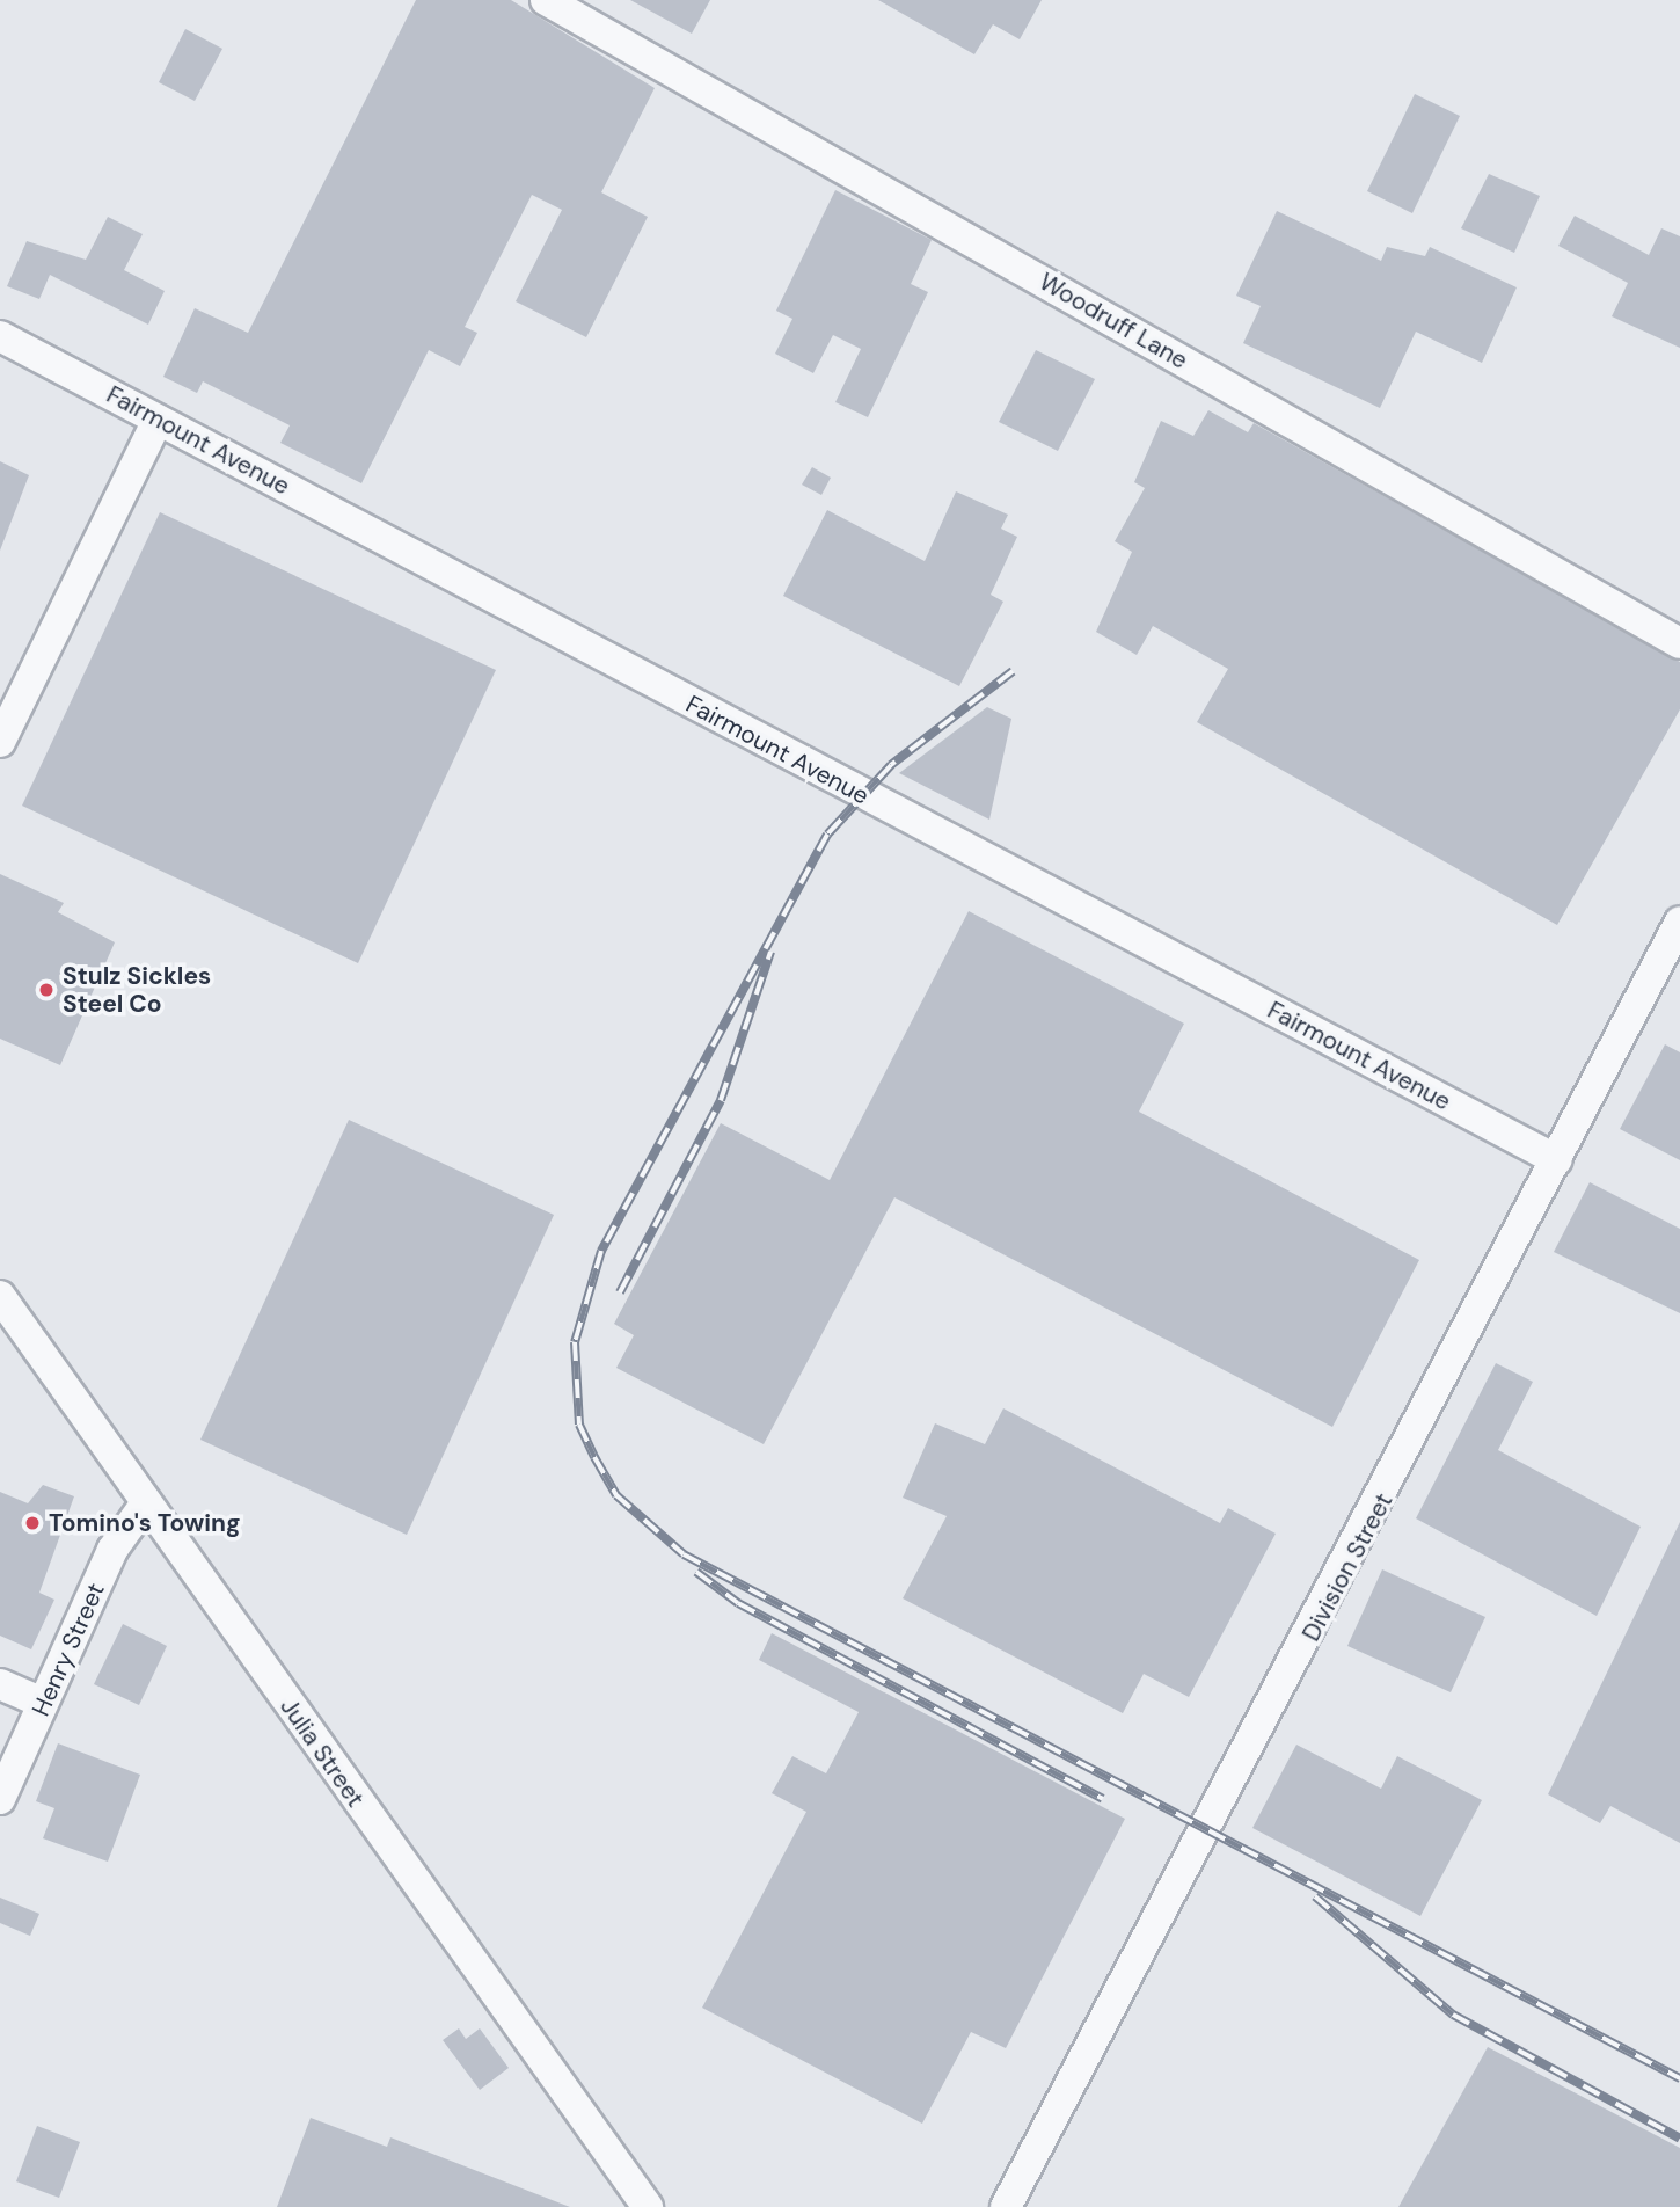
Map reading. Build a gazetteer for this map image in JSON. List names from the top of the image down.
{
  "streets": {
    "street": [
      "Woodruff Lane",
      "Fairmount Avenue",
      "Division Street",
      "Henry Street",
      "Julia Street"
    ]
  },
  "crossings": [
    ["Fairmount Avenue", "Division Street"],
    ["Henry Street", "Julia Street"]
  ],
  "places": ["Stulz Sickles Steel Co", "Tomino's Towing"]
}
